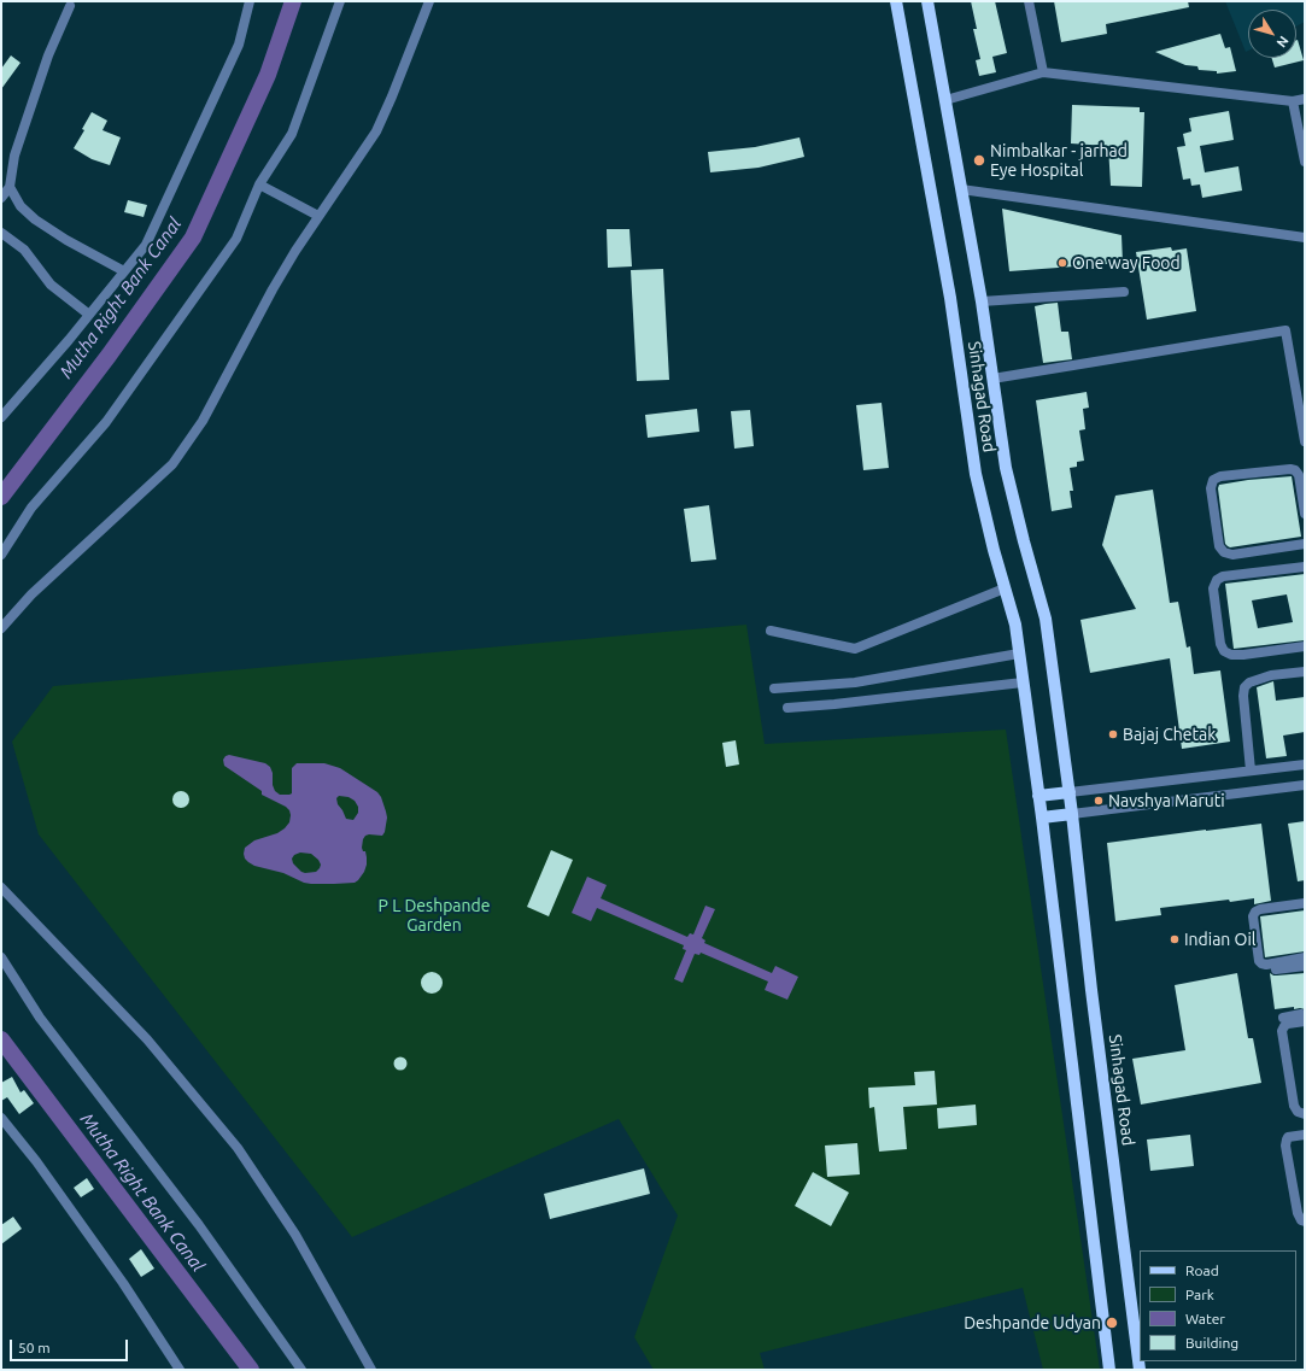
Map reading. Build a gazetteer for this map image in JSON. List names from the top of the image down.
{
  "streets": {
    "main road": ["Sinhagad Road"]
  },
  "water": ["Mutha Right Bank Canal"],
  "parks": ["P L Deshpande Garden"],
  "places": [
    "Nimbalkar - jarhad Eye Hospital",
    "One way Food",
    "Bajaj Chetak",
    "Navshya Maruti",
    "Indian Oil",
    "Deshpande Udyan"
  ],
  "legend": [
    "Road",
    "Park",
    "Water",
    "Building"
  ],
  "scale_bar": "50 m",
  "north": "bottom right"
}
